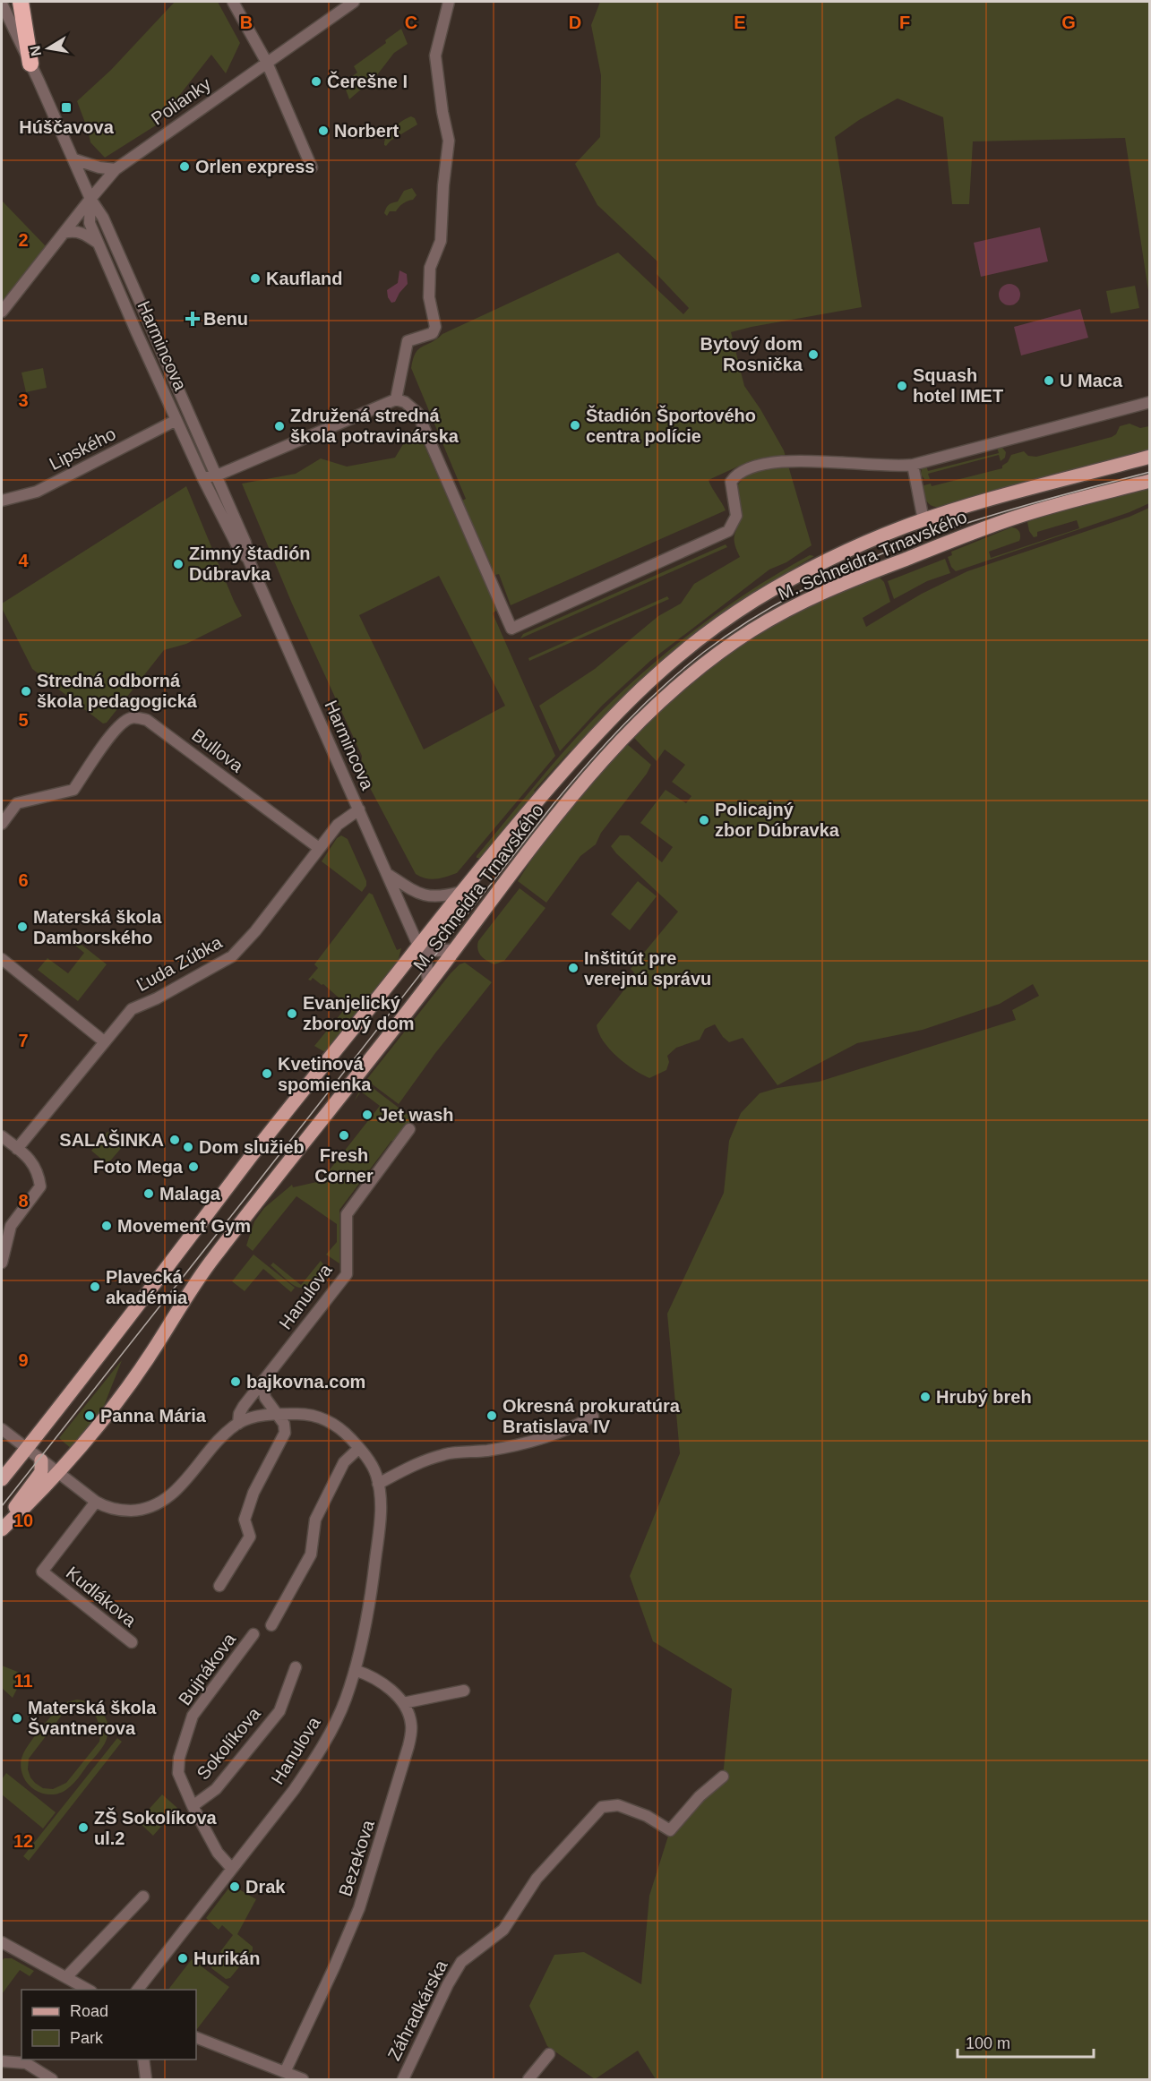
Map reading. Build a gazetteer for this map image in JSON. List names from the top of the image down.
{
  "streets": {
    "main road": ["M. Schneidra Trnavského"],
    "street": [
      "Polianky",
      "Harmincova",
      "Lipského",
      "Bullova",
      "Ľuda Zúbka",
      "Hanulova",
      "Kudlákova",
      "Bujnákova",
      "Sokolíkova",
      "Bezekova",
      "Záhradkárska"
    ]
  },
  "crossings": [
    ["Polianky", "Harmincova"],
    ["Harmincova", "Lipského"],
    ["Harmincova", "M. Schneidra Trnavského"],
    ["Harmincova", "Ľuda Zúbka"],
    ["M. Schneidra Trnavského", "Hanulova"],
    ["Bullova", "Ľuda Zúbka"],
    ["Hanulova", "Kudlákova"],
    ["Hanulova", "Bujnákova"],
    ["Hanulova", "Bezekova"],
    ["Bujnákova", "Sokolíkova"]
  ],
  "places": {
    "other": [
      "Čerešne I",
      "Norbert",
      "Orlen express",
      "Kaufland",
      "Bytový dom Rosnička",
      "U Maca",
      "Squash hotel IMET",
      "Štadión Športového centra polície",
      "Združená stredná škola potravinárska",
      "Zimný štadión Dúbravka",
      "Stredná odborná škola pedagogická",
      "Policajný zbor Dúbravka",
      "Materská škola Damborského",
      "Inštitút pre verejnú správu",
      "Evanjelický zborový dom",
      "Kvetinová spomienka",
      "Jet wash",
      "Fresh Corner",
      "SALAŠINKA",
      "Dom služieb",
      "Foto Mega",
      "Malaga",
      "Movement Gym",
      "Plavecká akadémia",
      "bajkovna.com",
      "Hrubý breh",
      "Panna Mária",
      "Okresná prokuratúra Bratislava IV",
      "Materská škola Švantnerova",
      "ZŠ Sokolíkova ul.2",
      "Drak",
      "Hurikán"
    ],
    "transit": ["Húščavova"],
    "health": ["Benu"]
  },
  "legend": ["Road", "Park"],
  "scale_bar": "100 m",
  "north": "left",
  "grid": {
    "columns": [
      "B",
      "C",
      "D",
      "E",
      "F",
      "G"
    ],
    "rows": [
      "2",
      "3",
      "4",
      "5",
      "6",
      "7",
      "8",
      "9",
      "10",
      "11",
      "12"
    ]
  }
}
